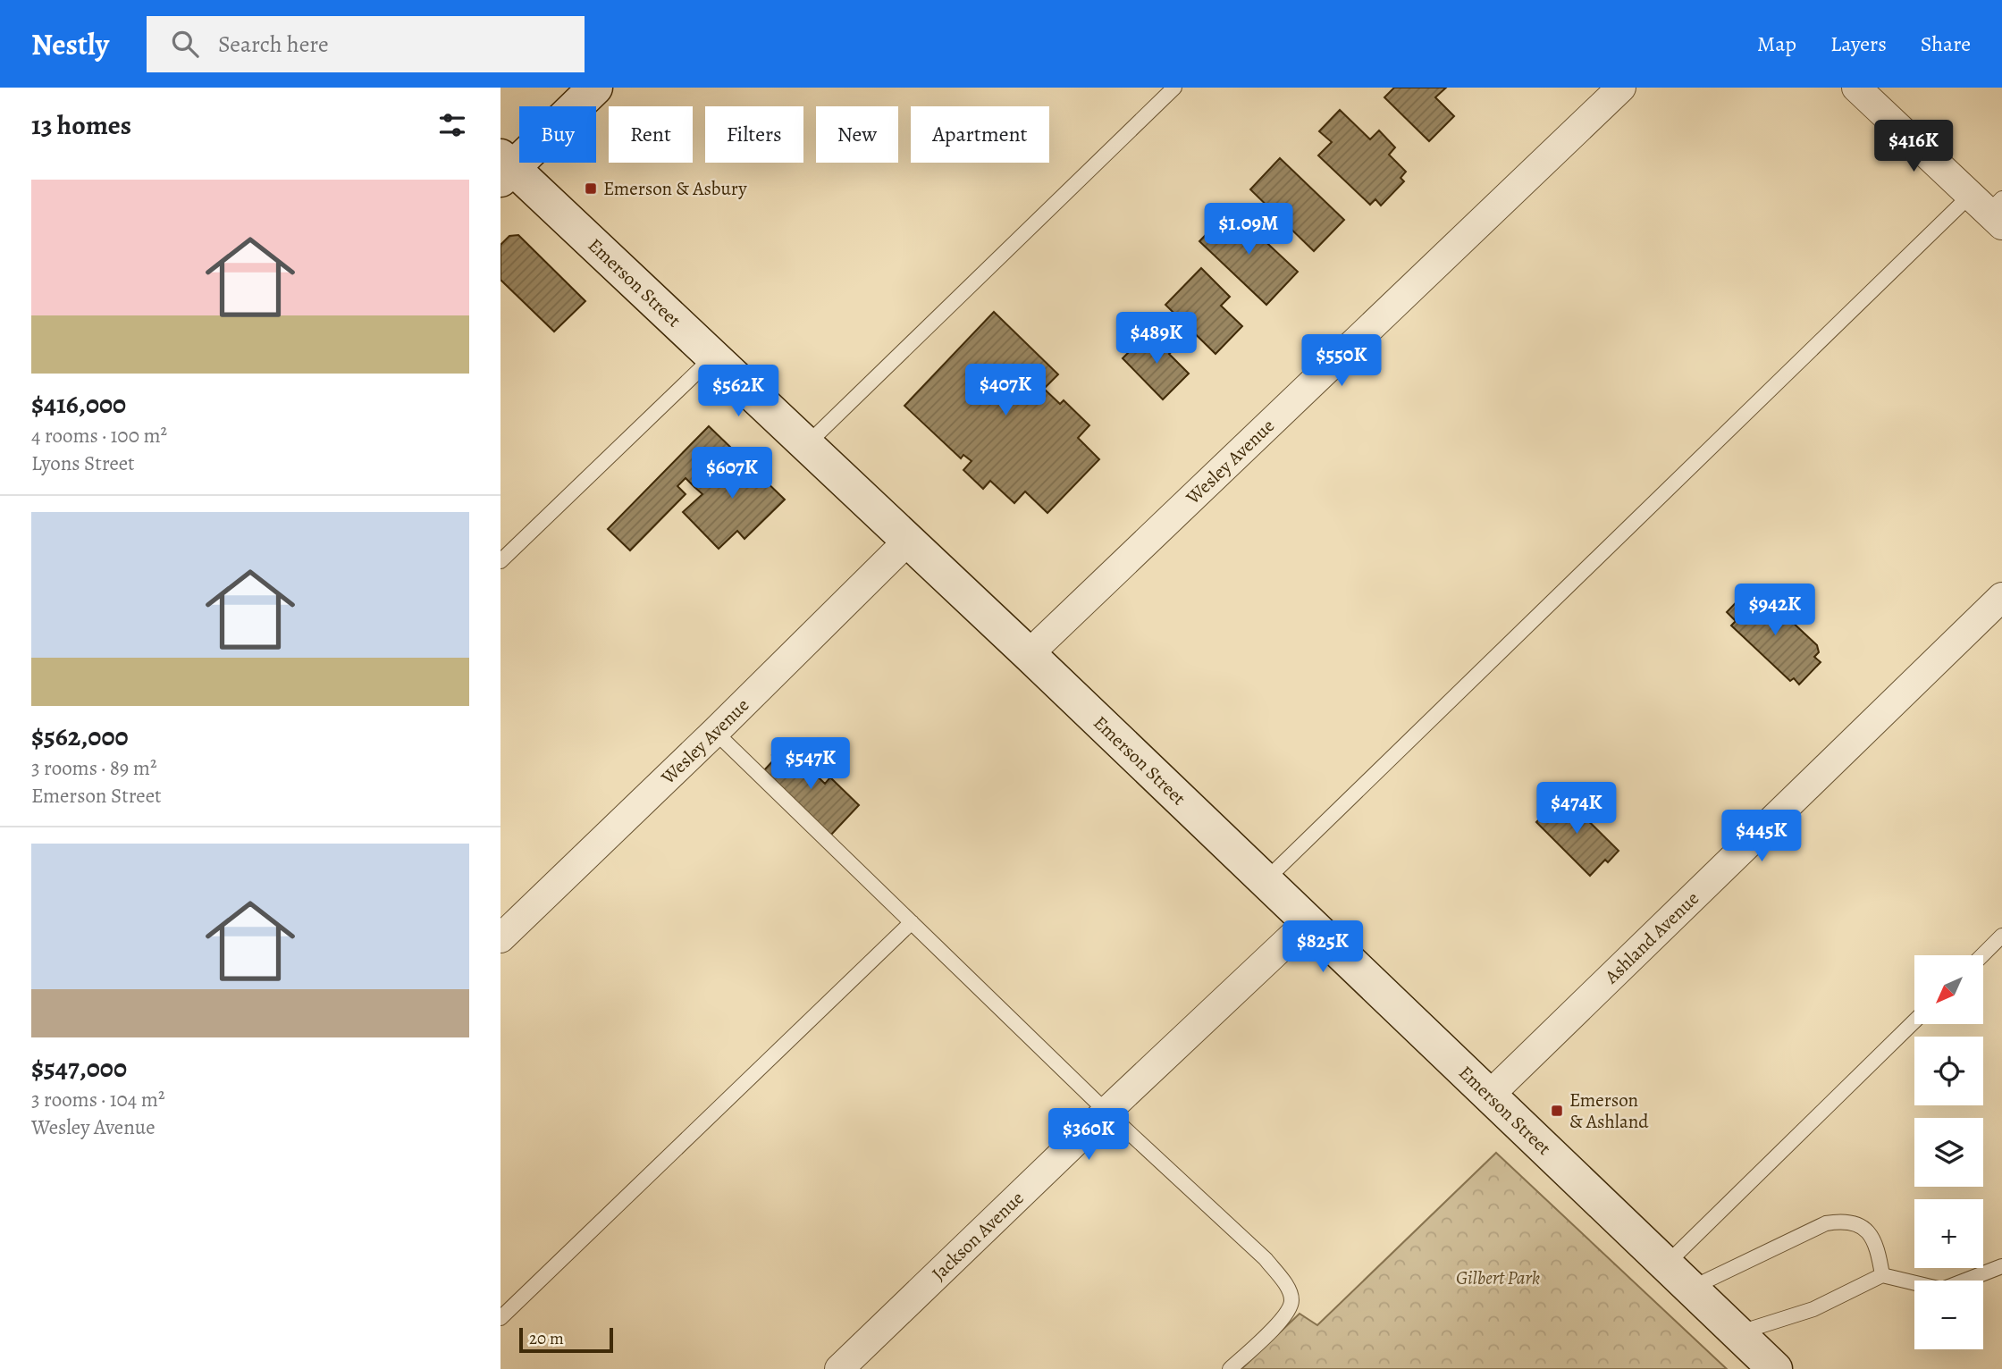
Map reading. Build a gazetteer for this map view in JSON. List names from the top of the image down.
{
  "streets": {
    "main road": ["Emerson Street"],
    "street": ["Wesley Avenue", "Ashland Avenue", "Jackson Avenue"]
  },
  "crossings": [
    ["Emerson Street", "Wesley Avenue"],
    ["Emerson Street", "Ashland Avenue"],
    ["Emerson Street", "Jackson Avenue"]
  ],
  "parks": ["Gilbert Park"],
  "places": {
    "transit": ["Emerson & Asbury", "Emerson & Ashland"]
  },
  "scale_bar": "20 m",
  "north": "bottom left",
  "page": {
    "header": "Nestly",
    "search": "Search here",
    "nav": ["Map", "Layers", "Share"],
    "heading": "13 homes",
    "chip": [
      "Buy",
      "Rent",
      "Filters",
      "New",
      "Apartment"
    ],
    "price": [
      "$416K",
      "$1.09M",
      "$489K",
      "$550K",
      "$407K",
      "$562K",
      "$607K",
      "$942K",
      "$547K",
      "$474K",
      "$445K",
      "$825K",
      "$360K"
    ],
    "list": [
      {
        "name": "$416,000",
        "note": "4 rooms · 100 m² · Lyons Street"
      },
      {
        "name": "$562,000",
        "note": "3 rooms · 89 m² · Emerson Street"
      },
      {
        "name": "$547,000",
        "note": "3 rooms · 104 m² · Wesley Avenue"
      }
    ],
    "map_buttons": ["+", "−"],
    "scale": "20 m"
  }
}
